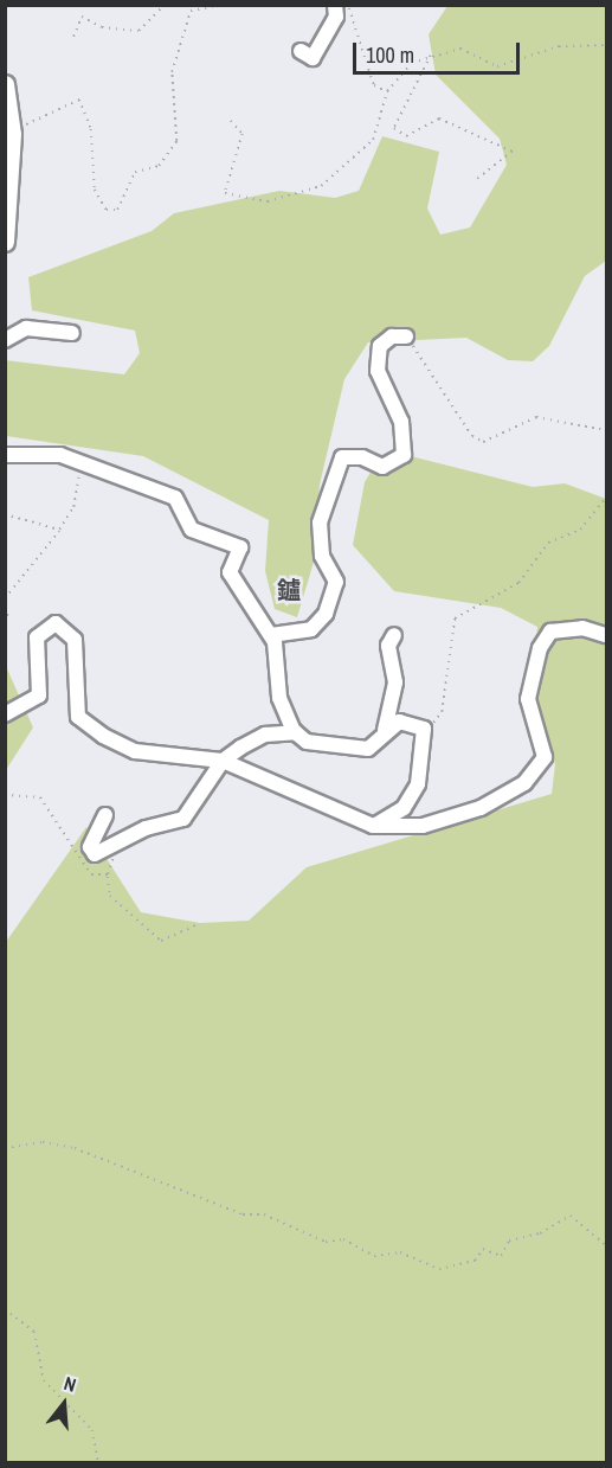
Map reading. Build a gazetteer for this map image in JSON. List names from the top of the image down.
{
  "districts": ["鑪"],
  "scale_bar": "100 m",
  "north": "top"
}
